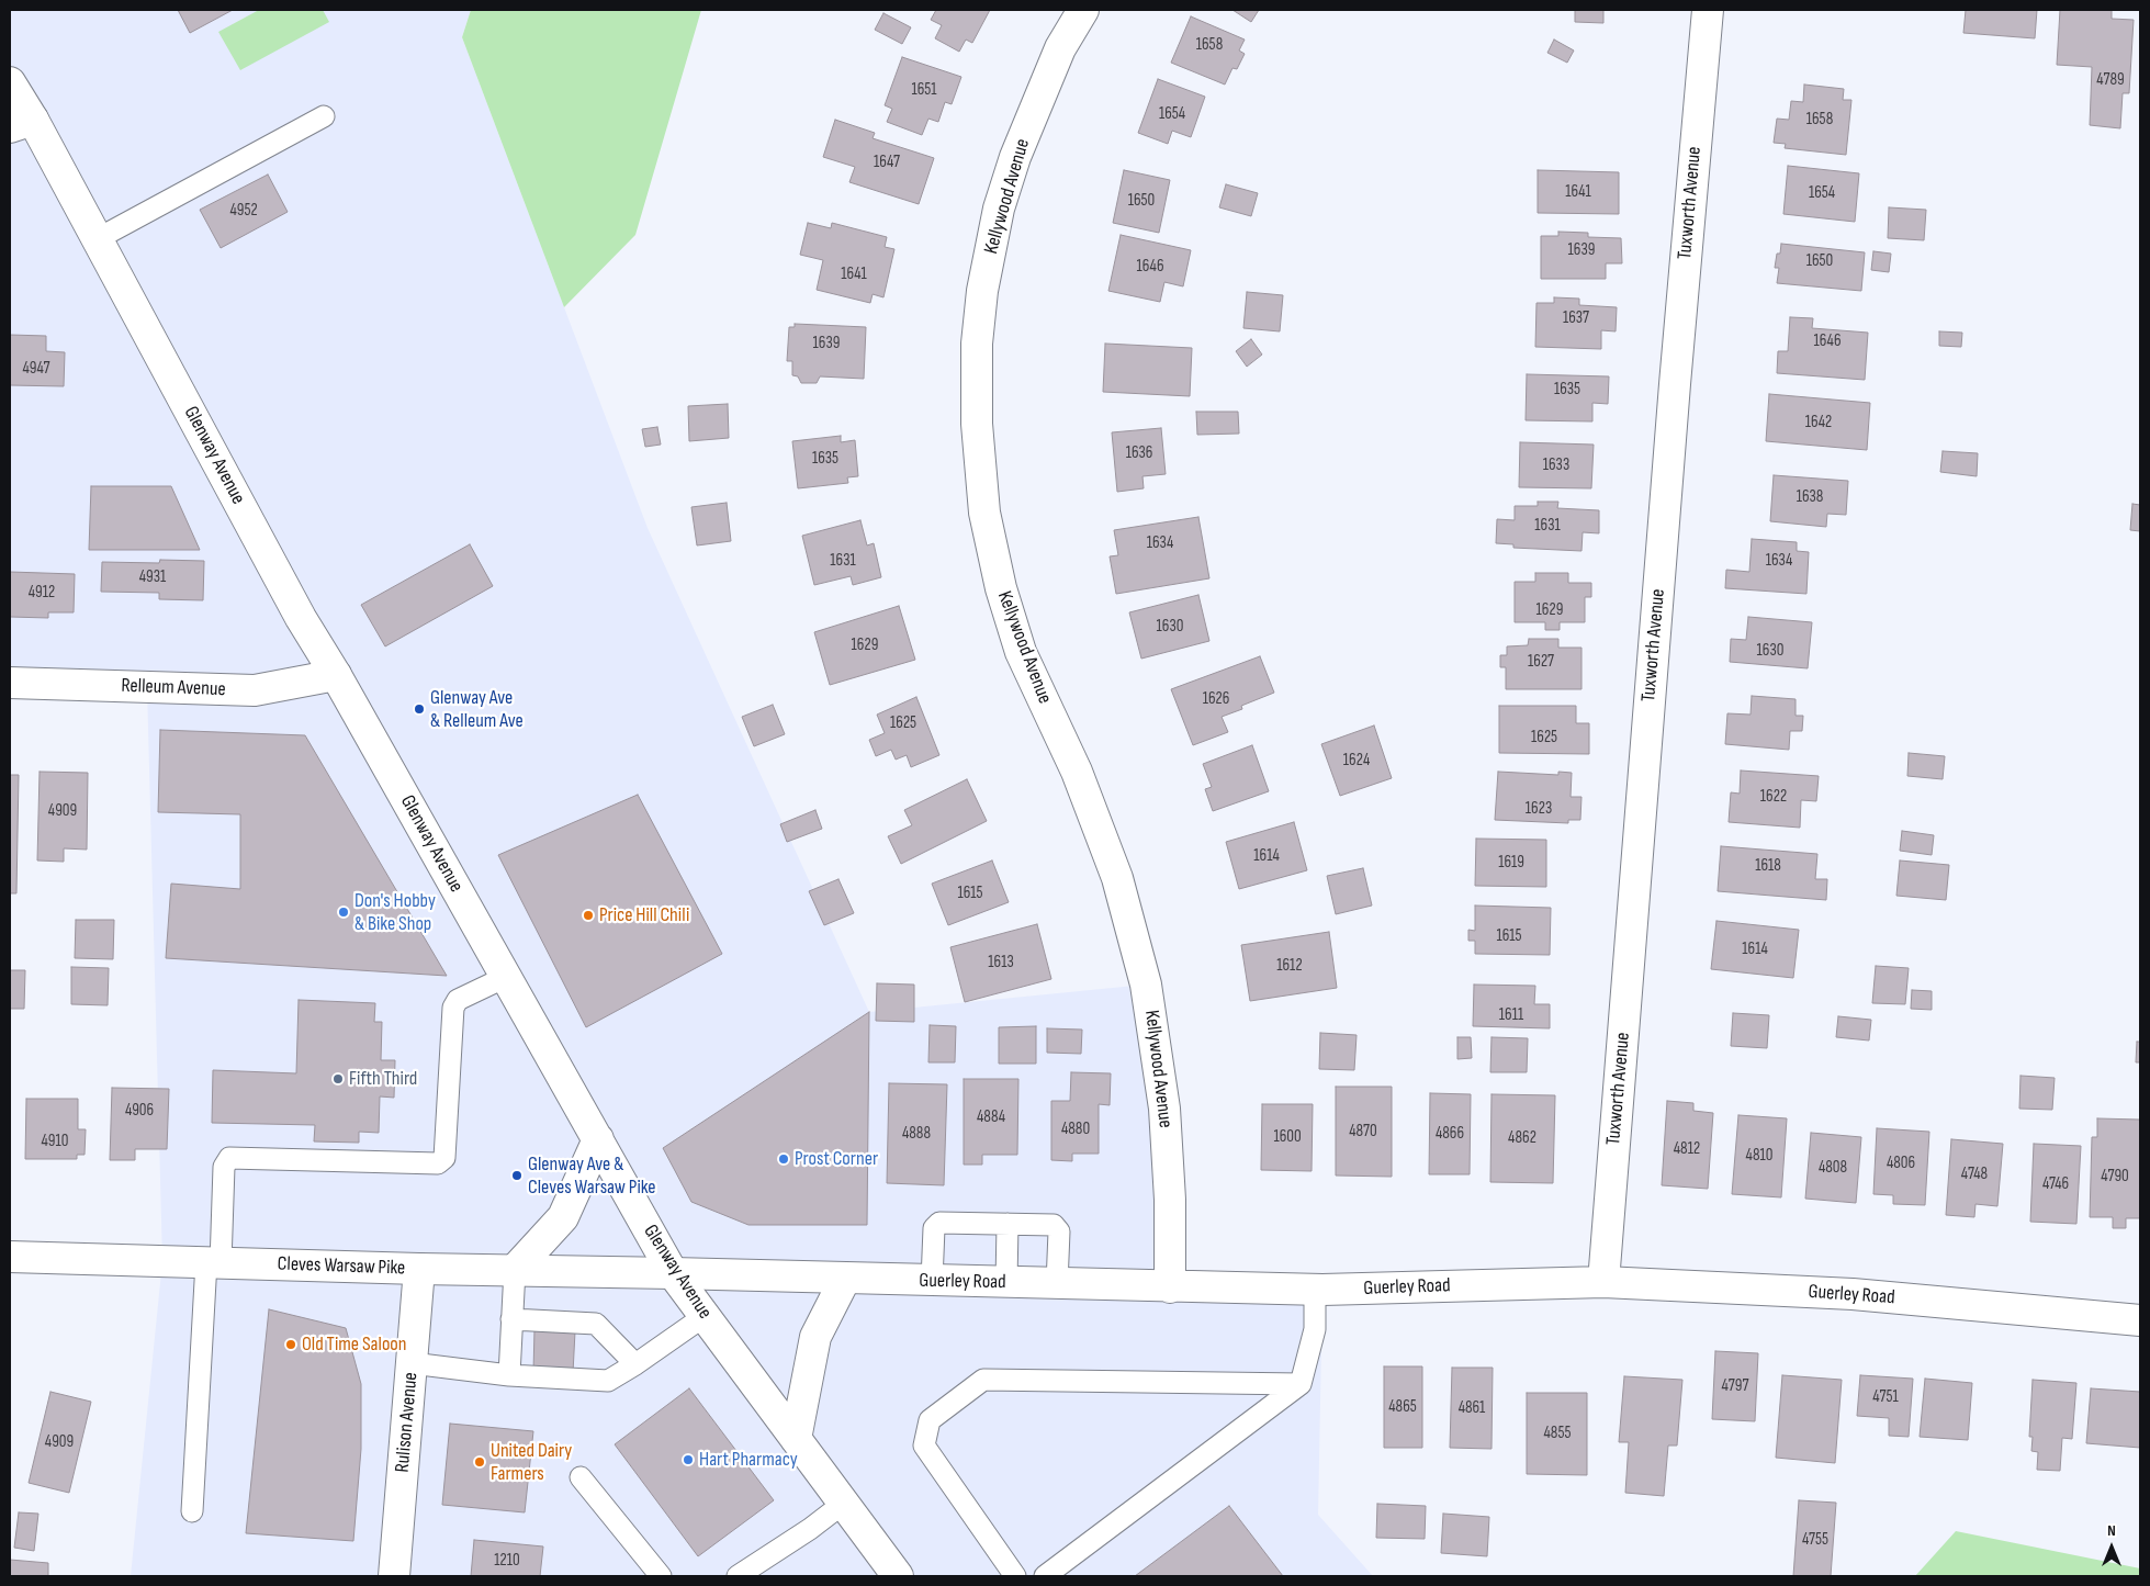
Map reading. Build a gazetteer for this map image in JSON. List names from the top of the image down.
{
  "streets": {
    "street": [
      "Kellywood Avenue",
      "Tuxworth Avenue",
      "Glenway Avenue",
      "Relleum Avenue",
      "Cleves Warsaw Pike",
      "Guerley Road",
      "Rulison Avenue"
    ]
  },
  "crossings": [
    ["Kellywood Avenue", "Guerley Road"],
    ["Tuxworth Avenue", "Guerley Road"],
    ["Glenway Avenue", "Relleum Avenue"],
    ["Glenway Avenue", "Cleves Warsaw Pike"],
    ["Glenway Avenue", "Guerley Road"],
    ["Cleves Warsaw Pike", "Guerley Road"],
    ["Cleves Warsaw Pike", "Rulison Avenue"]
  ],
  "places": [
    "Glenway Ave & Relleum Ave",
    "Don's Hobby & Bike Shop",
    "Price Hill Chili",
    "Fifth Third",
    "Prost Corner",
    "Glenway Ave & Cleves Warsaw Pike",
    "Old Time Saloon",
    "Hart Pharmacy",
    "United Dairy Farmers"
  ],
  "house_numbers": [
    "1658",
    "4789",
    "1651",
    "1654",
    "1658",
    "1647",
    "1641",
    "1654",
    "1650",
    "4952",
    "1639",
    "1650",
    "1646",
    "1641",
    "1637",
    "1646",
    "1639",
    "4947",
    "1635",
    "1642",
    "1636",
    "1635",
    "1633",
    "1638",
    "1631",
    "1634",
    "1631",
    "1634",
    "4931",
    "4912",
    "1629",
    "1630",
    "1629",
    "1630",
    "1627",
    "1626",
    "1625",
    "1625",
    "1624",
    "1622",
    "1623",
    "4909",
    "1614",
    "1619",
    "1618",
    "1615",
    "1615",
    "1614",
    "1613",
    "1612",
    "1611",
    "4906",
    "4884",
    "4880",
    "4870",
    "4888",
    "4866",
    "1600",
    "4862",
    "4910",
    "4812",
    "4810",
    "4806",
    "4808",
    "4748",
    "4790",
    "4746",
    "4797",
    "4751",
    "4865",
    "4861",
    "4855",
    "4909",
    "4755",
    "1210"
  ],
  "north": "top"
}
